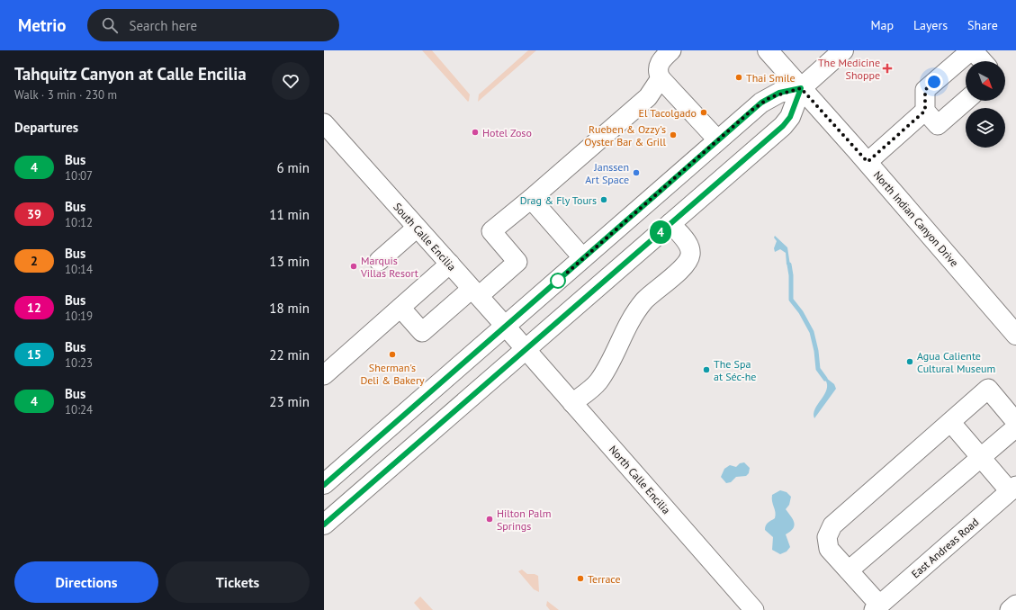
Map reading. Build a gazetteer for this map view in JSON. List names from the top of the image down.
{
  "streets": {
    "main road": ["North Indian Canyon Drive"],
    "street": ["South Calle Encilia", "North Calle Encilia", "East Andreas Road"]
  },
  "crossings": [
    ["South Calle Encilia", "North Calle Encilia"]
  ],
  "places": {
    "health": ["The Medicine Shoppe"],
    "other": [
      "Thai Smile",
      "El Tacolgado",
      "Hotel Zoso",
      "Rueben & Ozzy's Oyster Bar & Grill",
      "Janssen Art Space",
      "Drag & Fly Tours",
      "Marquis Villas Resort",
      "Sherman's Deli & Bakery",
      "Agua Caliente Cultural Museum",
      "The Spa at Séc-he",
      "Hilton Palm Springs",
      "Terrace"
    ]
  },
  "lines": ["bus line 4"],
  "north": "bottom right",
  "page": {
    "header": "Metrio",
    "search": "Search here",
    "nav": ["Map", "Layers", "Share"],
    "heading": [
      ["Tahquitz Canyon at Calle Encilia", "Walk · 3 min · 230 m"],
      "Departures"
    ],
    "on_map": "4",
    "list": [
      {
        "mark": "4",
        "name": "Bus",
        "note": "10:07",
        "value": "6 min"
      },
      {
        "mark": "39",
        "name": "Bus",
        "note": "10:12",
        "value": "11 min"
      },
      {
        "mark": "2",
        "name": "Bus",
        "note": "10:14",
        "value": "13 min"
      },
      {
        "mark": "12",
        "name": "Bus",
        "note": "10:19",
        "value": "18 min"
      },
      {
        "mark": "15",
        "name": "Bus",
        "note": "10:23",
        "value": "22 min"
      },
      {
        "mark": "4",
        "name": "Bus",
        "note": "10:24",
        "value": "23 min"
      }
    ],
    "buttons": ["Directions", "Tickets"]
  }
}
